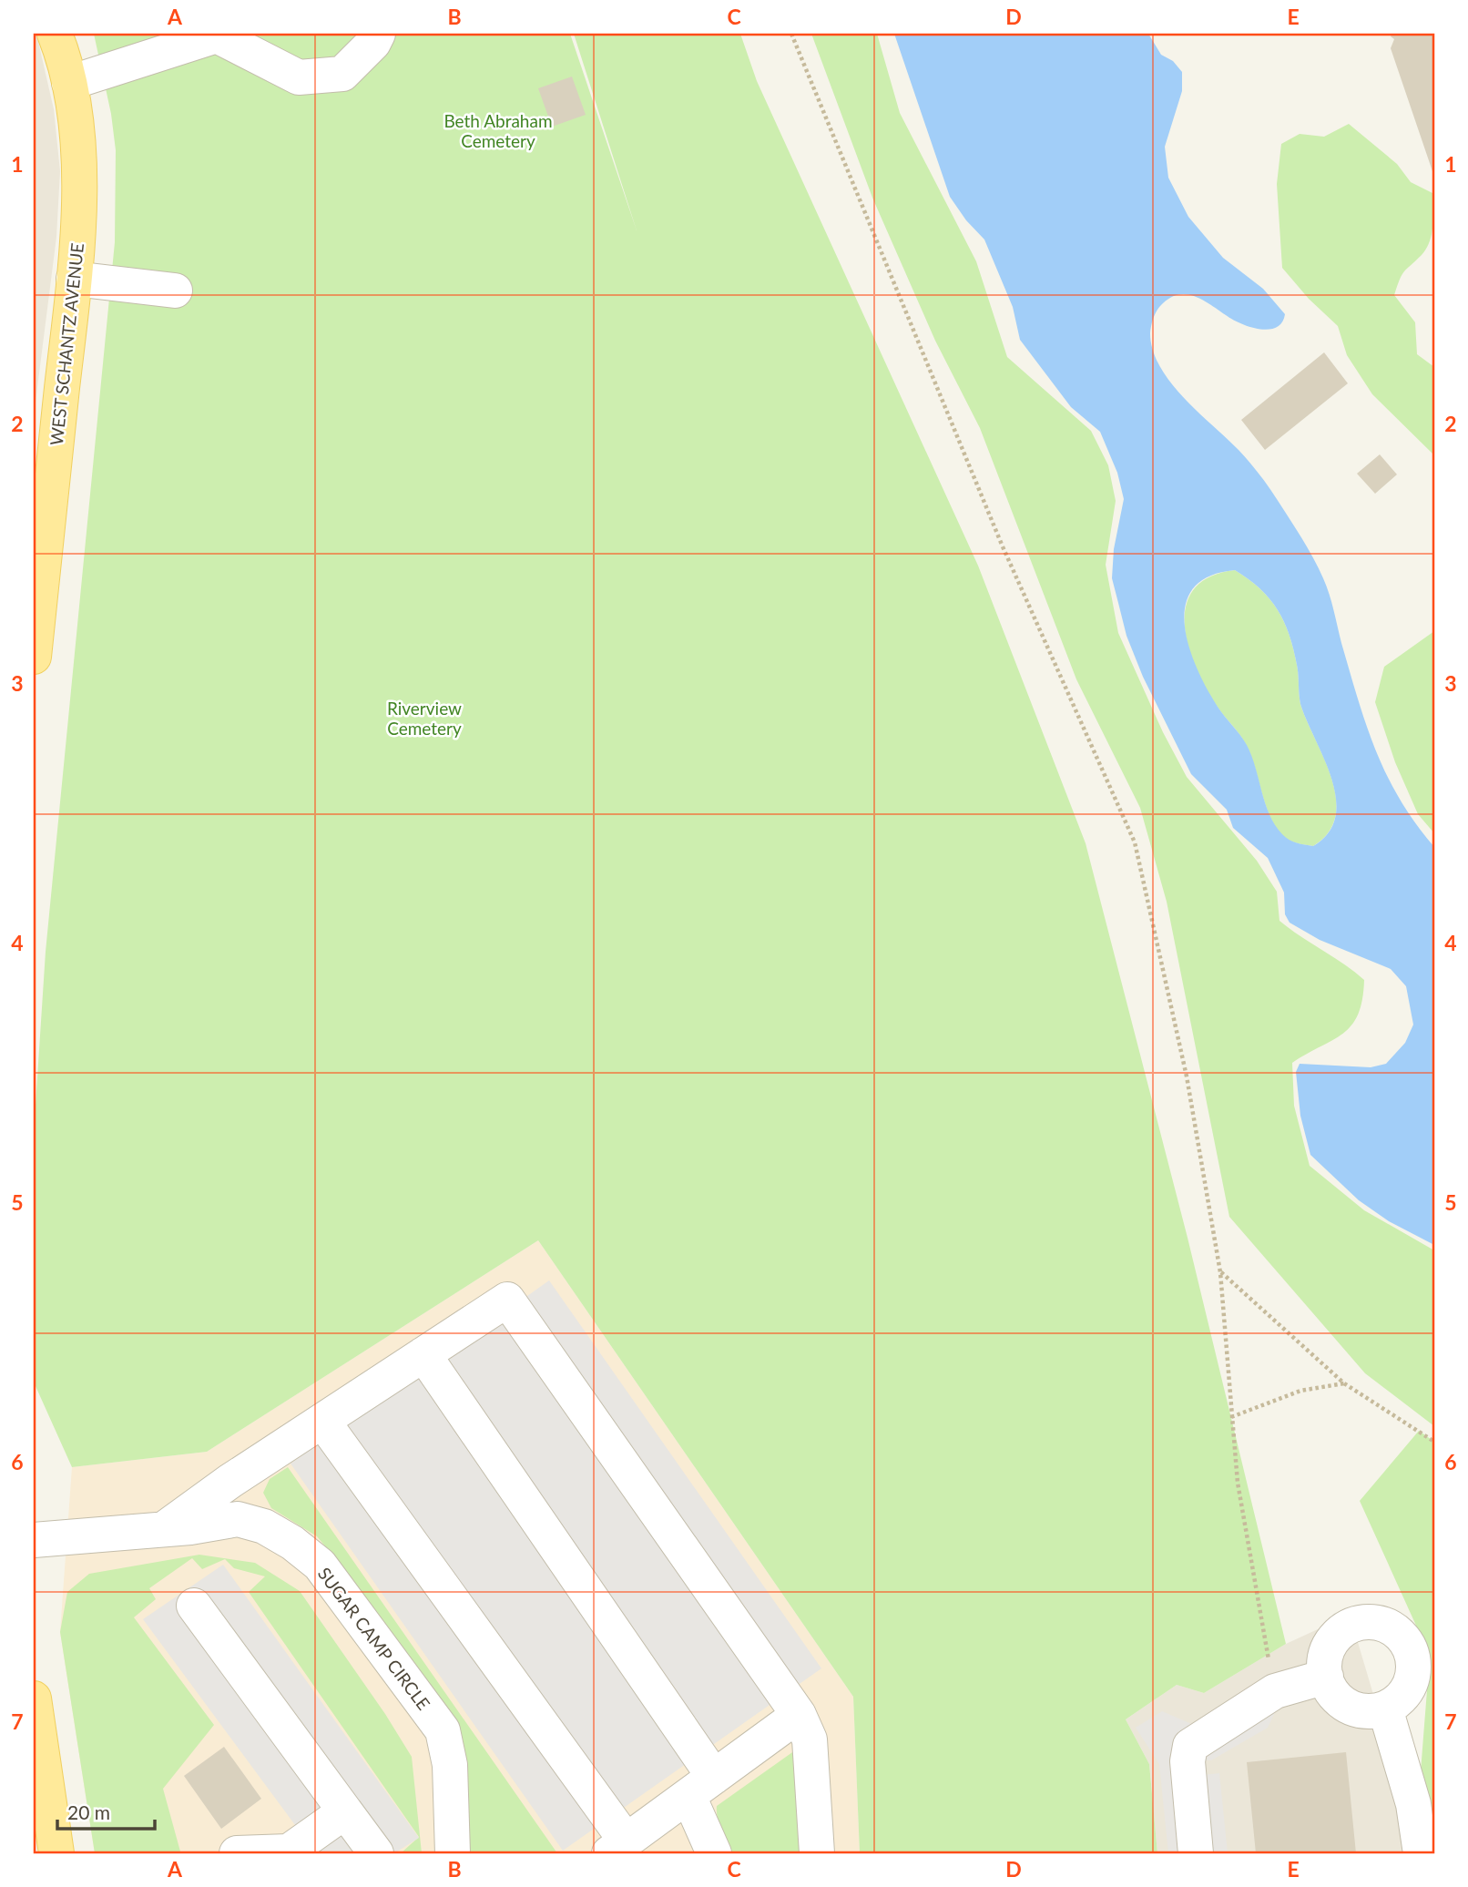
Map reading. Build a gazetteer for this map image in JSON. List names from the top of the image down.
{
  "streets": {
    "main road": ["WEST SCHANTZ AVENUE"],
    "street": ["SUGAR CAMP CIRCLE"]
  },
  "parks": ["Beth Abraham Cemetery", "Riverview Cemetery"],
  "scale_bar": "20 m",
  "grid": {
    "columns": [
      "A",
      "B",
      "C",
      "D",
      "E"
    ],
    "rows": [
      "1",
      "2",
      "3",
      "4",
      "5",
      "6",
      "7"
    ]
  }
}
